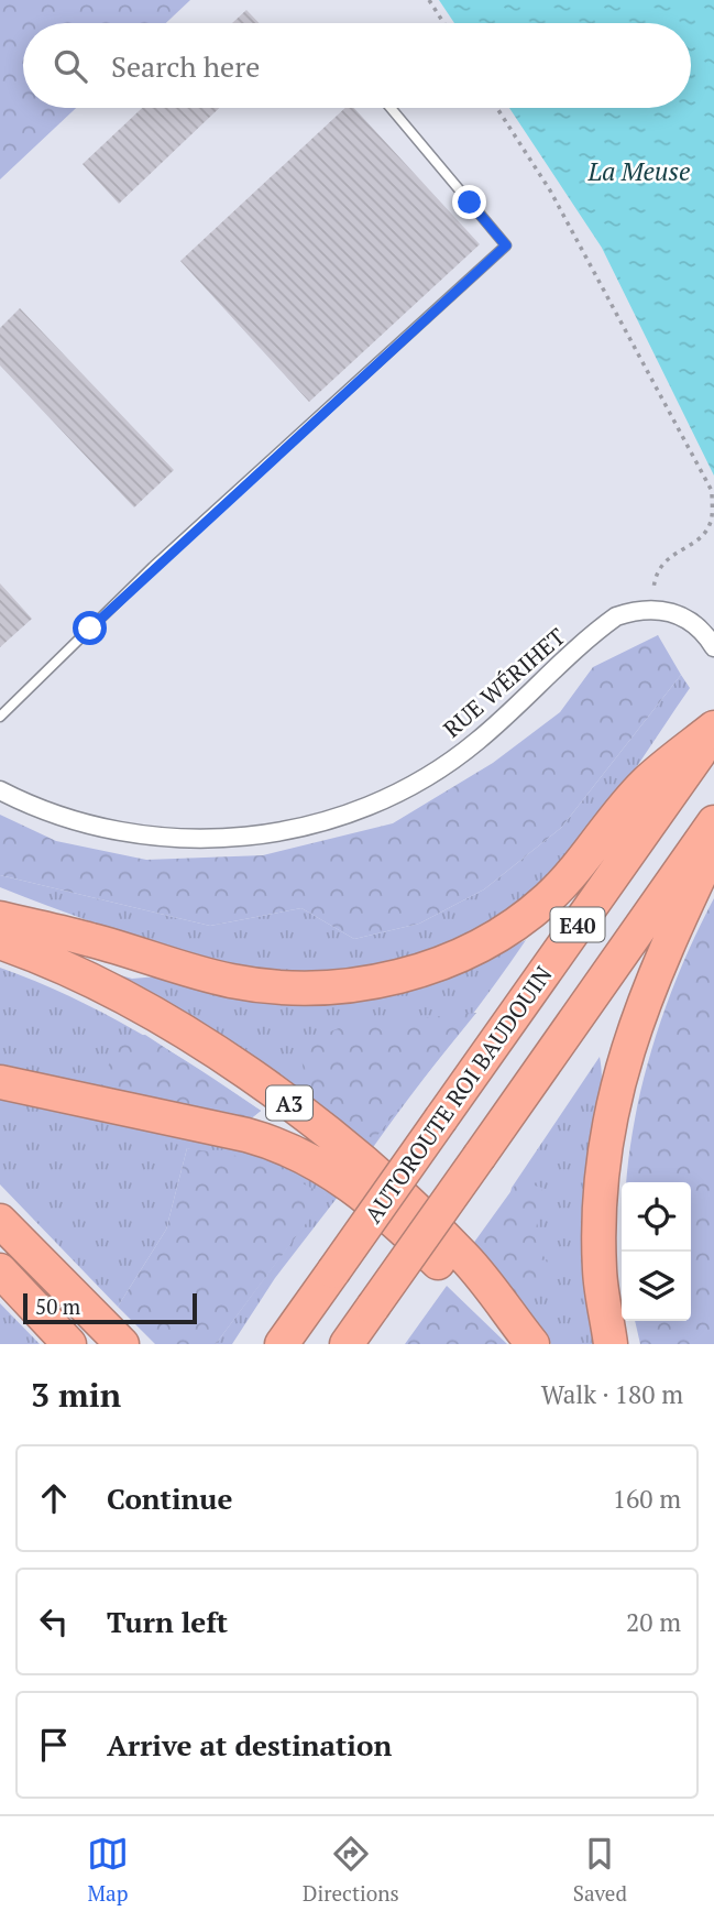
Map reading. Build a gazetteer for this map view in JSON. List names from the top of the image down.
{
  "streets": {
    "highway": ["E40", "AUTOROUTE ROI BAUDOUIN", "A3"],
    "street": ["RUE WÉRIHET"]
  },
  "water": ["La Meuse"],
  "scale_bar": "50 m",
  "page": {
    "search": "Search here",
    "scale": "50 m",
    "heading": ["3 min", "Walk · 180 m"],
    "list": [
      ["Continue", "160 m"],
      ["Turn left", "20 m"],
      "Arrive at destination"
    ],
    "nav": ["Map", "Directions", "Saved"]
  }
}
